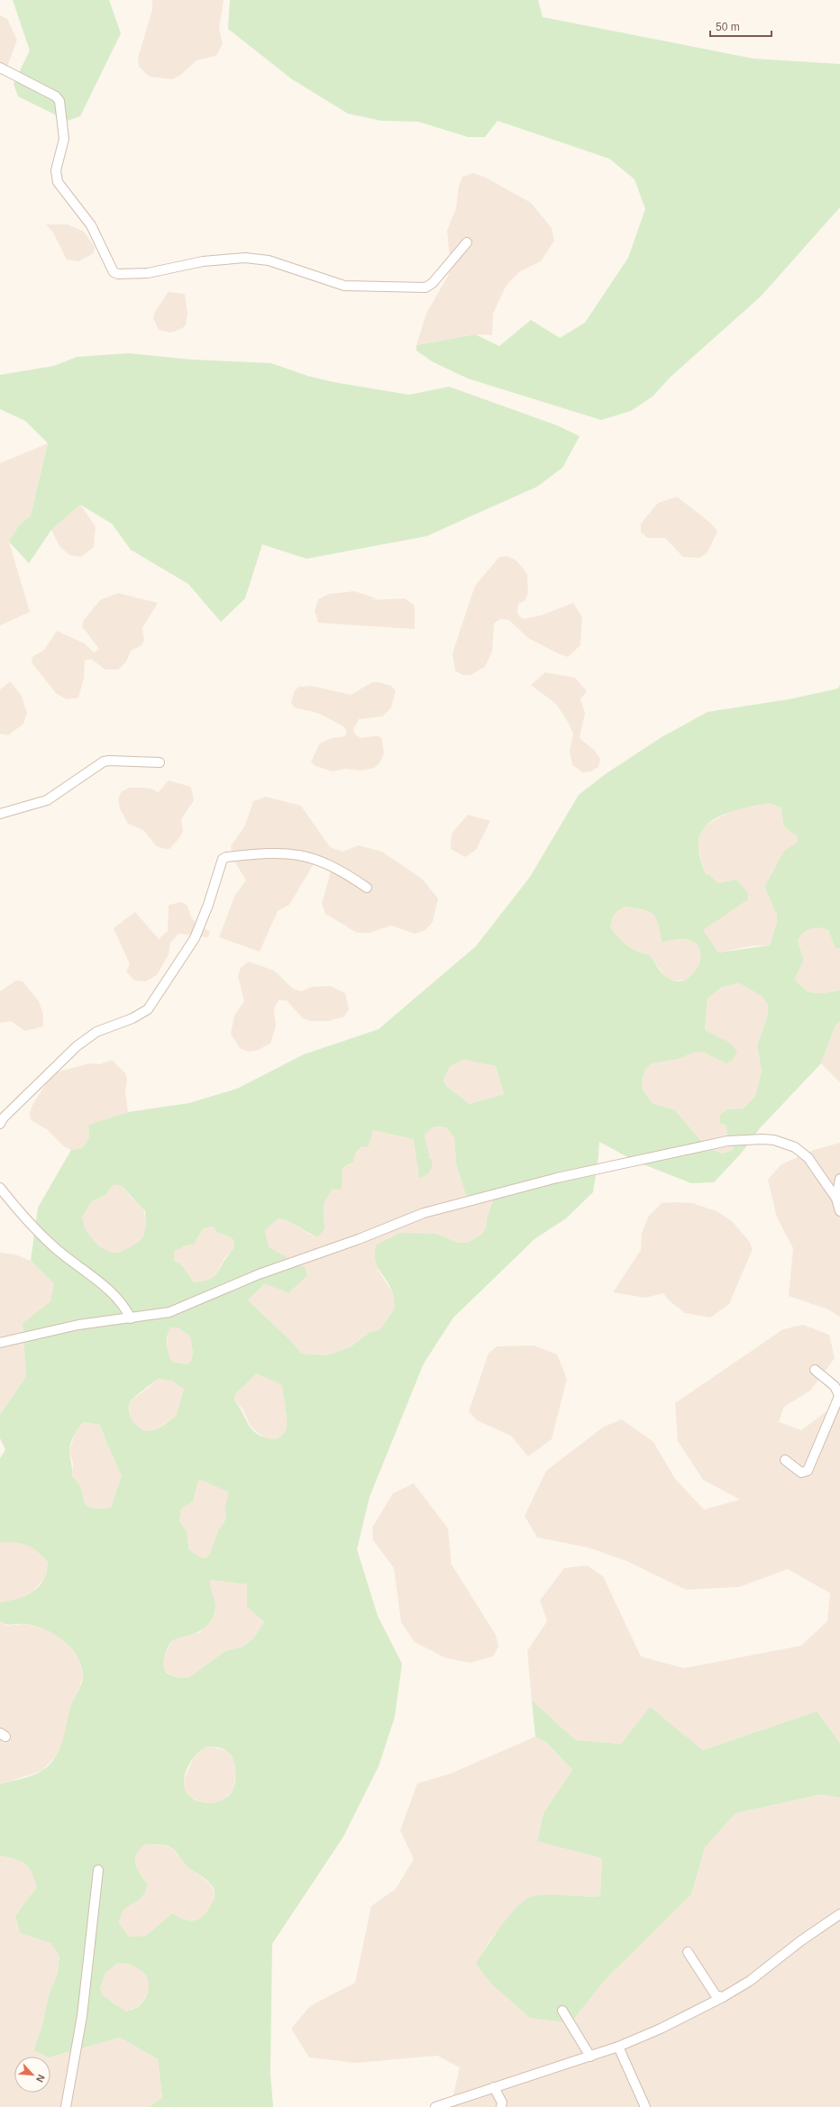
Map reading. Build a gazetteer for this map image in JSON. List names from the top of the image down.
{
  "scale_bar": "50 m",
  "north": "bottom right"
}
